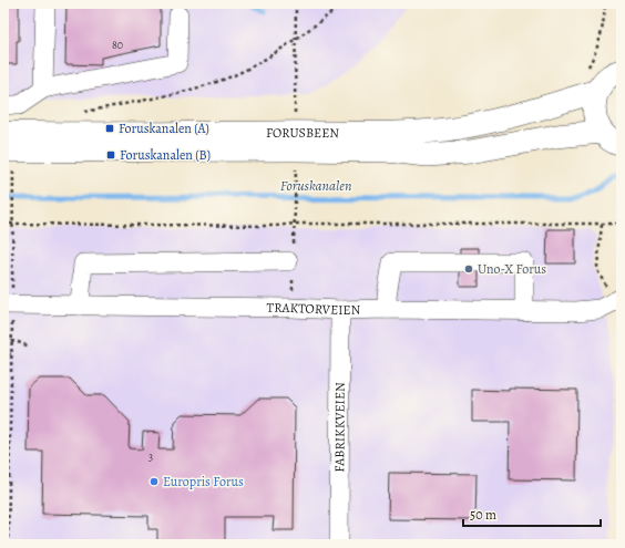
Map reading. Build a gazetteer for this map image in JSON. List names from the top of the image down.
{
  "streets": {
    "main road": ["FORUSBEEN"],
    "street": ["TRAKTORVEIEN", "FABRIKKVEIEN"]
  },
  "crossings": [
    ["TRAKTORVEIEN", "FABRIKKVEIEN"]
  ],
  "water": ["Foruskanalen"],
  "places": {
    "transit": ["Foruskanalen (A)", "Foruskanalen (B)"],
    "other": ["Uno-X Forus", "Europris Forus"]
  },
  "house_numbers": ["80", "3"],
  "scale_bar": "50 m"
}
